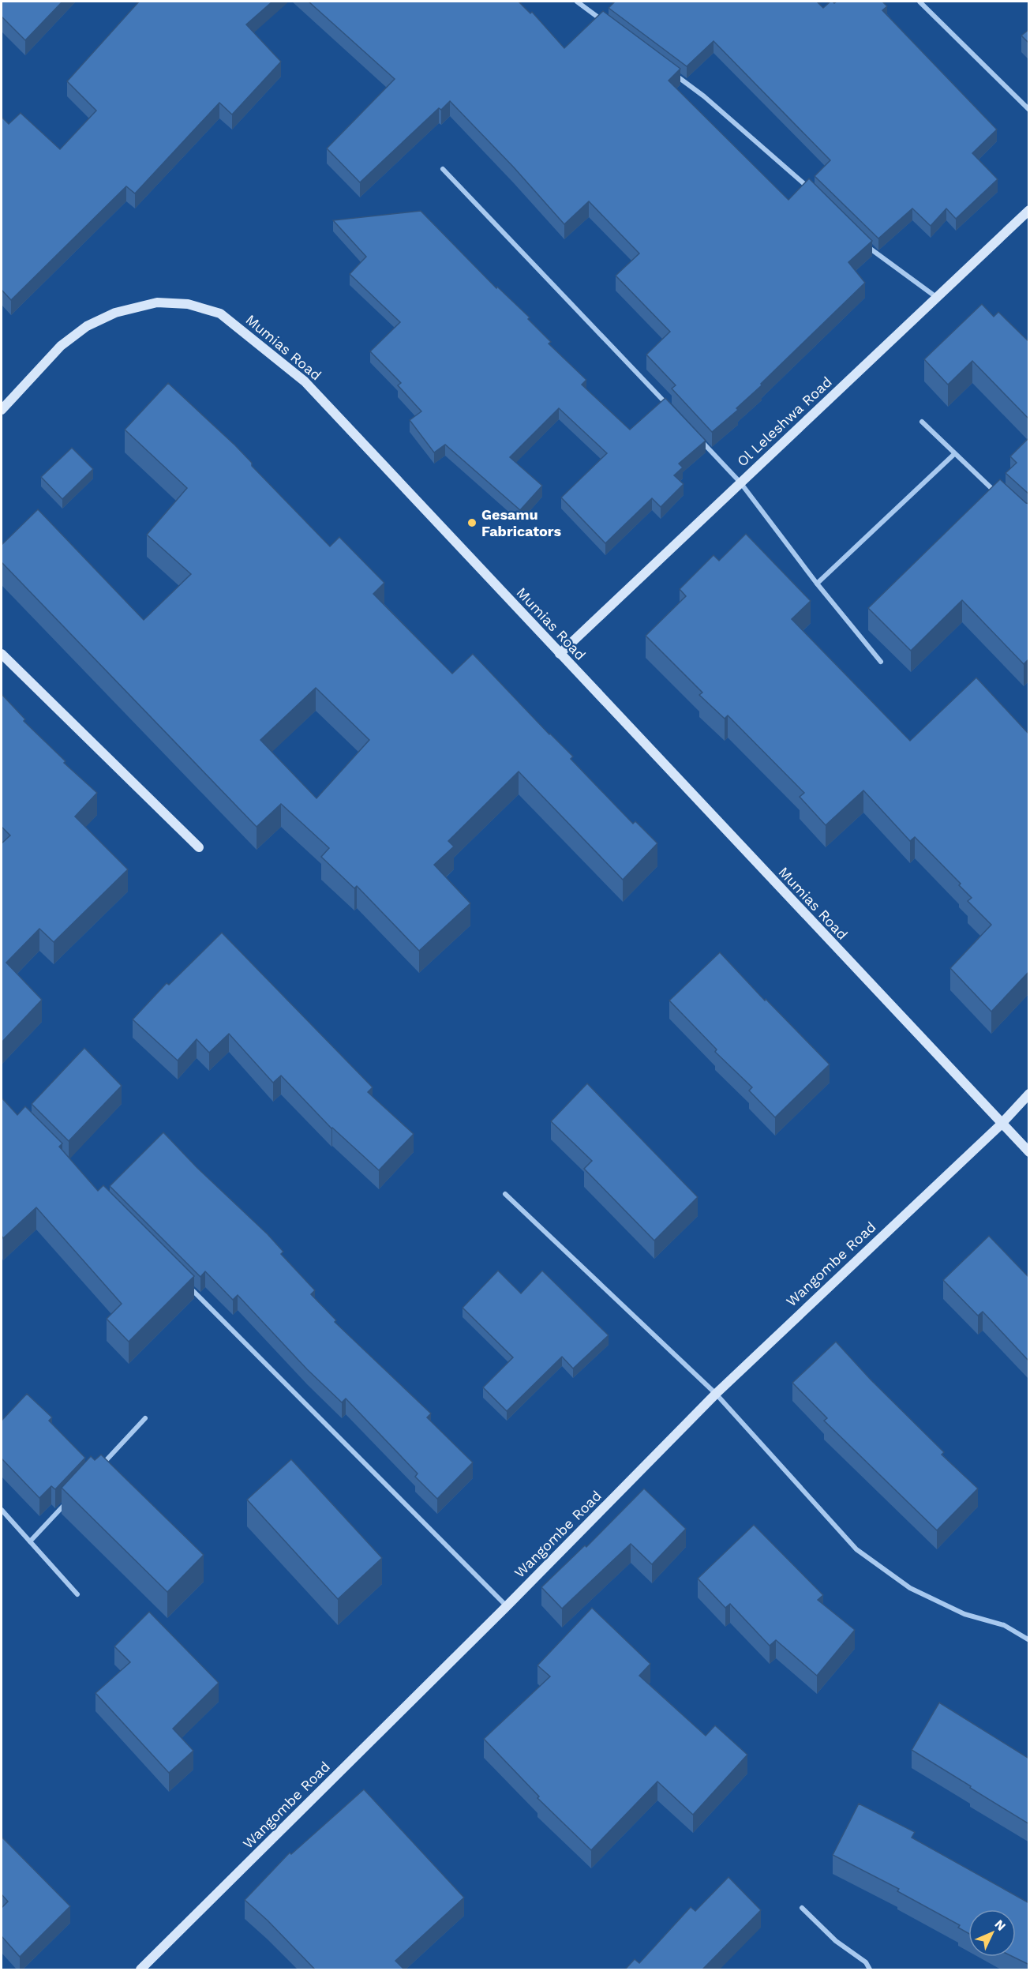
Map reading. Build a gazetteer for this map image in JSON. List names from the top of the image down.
{
  "streets": {
    "street": ["Mumias Road", "Ol Leleshwa Road", "Wangombe Road"]
  },
  "crossings": [
    ["Mumias Road", "Ol Leleshwa Road"],
    ["Mumias Road", "Wangombe Road"]
  ],
  "places": ["Gesamu Fabricators"],
  "north": "top right"
}
